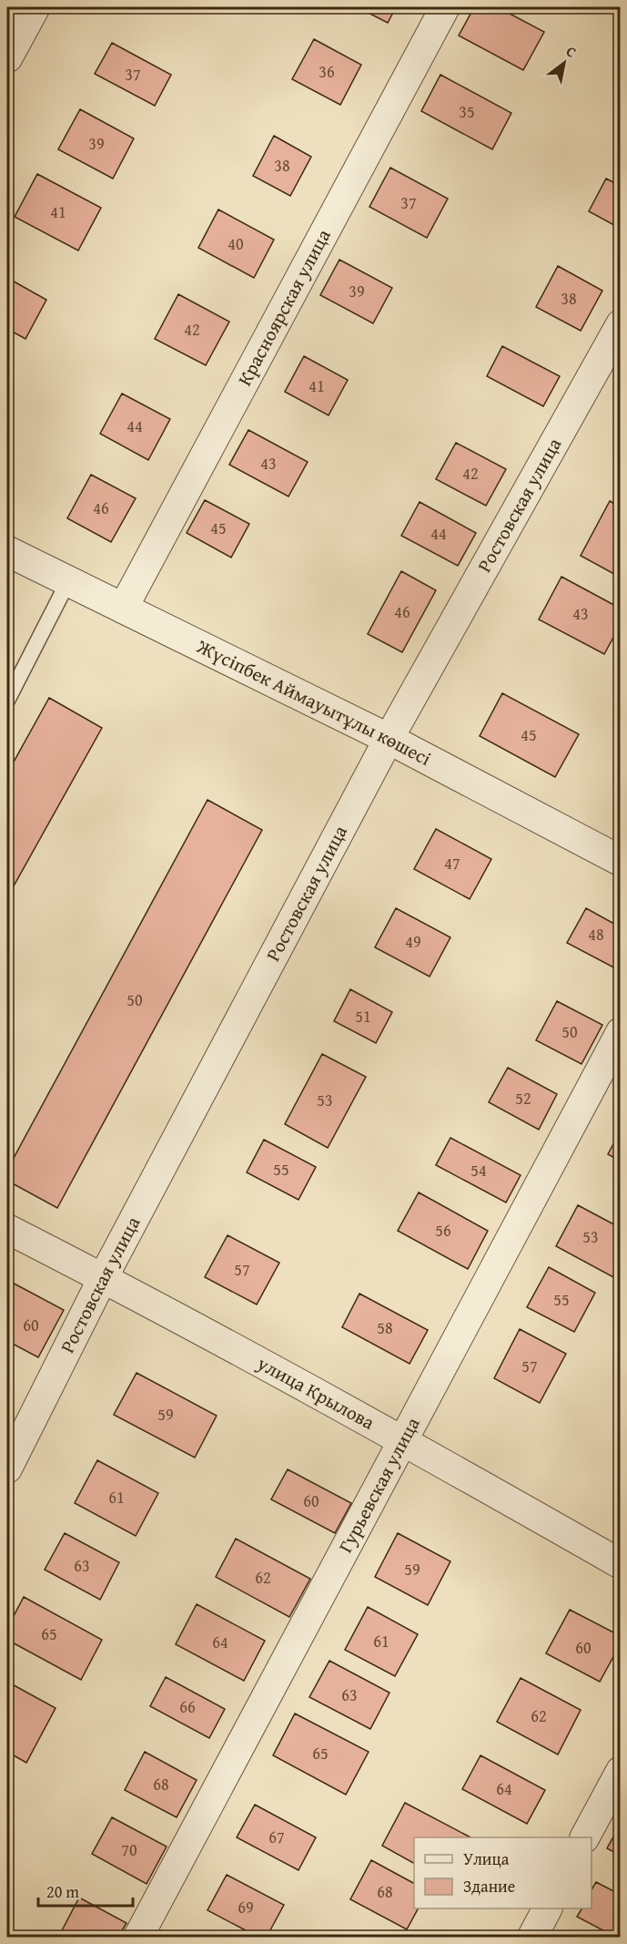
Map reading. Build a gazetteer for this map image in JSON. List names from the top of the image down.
{
  "streets": {
    "street": [
      "Красноярская улица",
      "Ростовская улица",
      "Жүсіпбек Аймауытұлы көшесі",
      "улица Крылова",
      "Гурьевская улица"
    ]
  },
  "crossings": [
    ["Красноярская улица", "Жүсіпбек Аймауытұлы көшесі"],
    ["Ростовская улица", "Жүсіпбек Аймауытұлы көшесі"],
    ["Ростовская улица", "улица Крылова"],
    ["улица Крылова", "Гурьевская улица"]
  ],
  "house_numbers": [
    "36",
    "37",
    "35",
    "39",
    "38",
    "37",
    "41",
    "40",
    "39",
    "38",
    "42",
    "41",
    "44",
    "43",
    "42",
    "46",
    "45",
    "44",
    "46",
    "43",
    "45",
    "47",
    "48",
    "49",
    "50",
    "51",
    "50",
    "52",
    "53",
    "55",
    "54",
    "56",
    "53",
    "57",
    "55",
    "60",
    "58",
    "57",
    "59",
    "61",
    "60",
    "63",
    "59",
    "62",
    "65",
    "61",
    "64",
    "60",
    "63",
    "66",
    "62",
    "65",
    "68",
    "64",
    "67",
    "70",
    "68",
    "69"
  ],
  "legend": ["Улица", "Здание"],
  "scale_bar": "20 m",
  "north": "top right"
}
